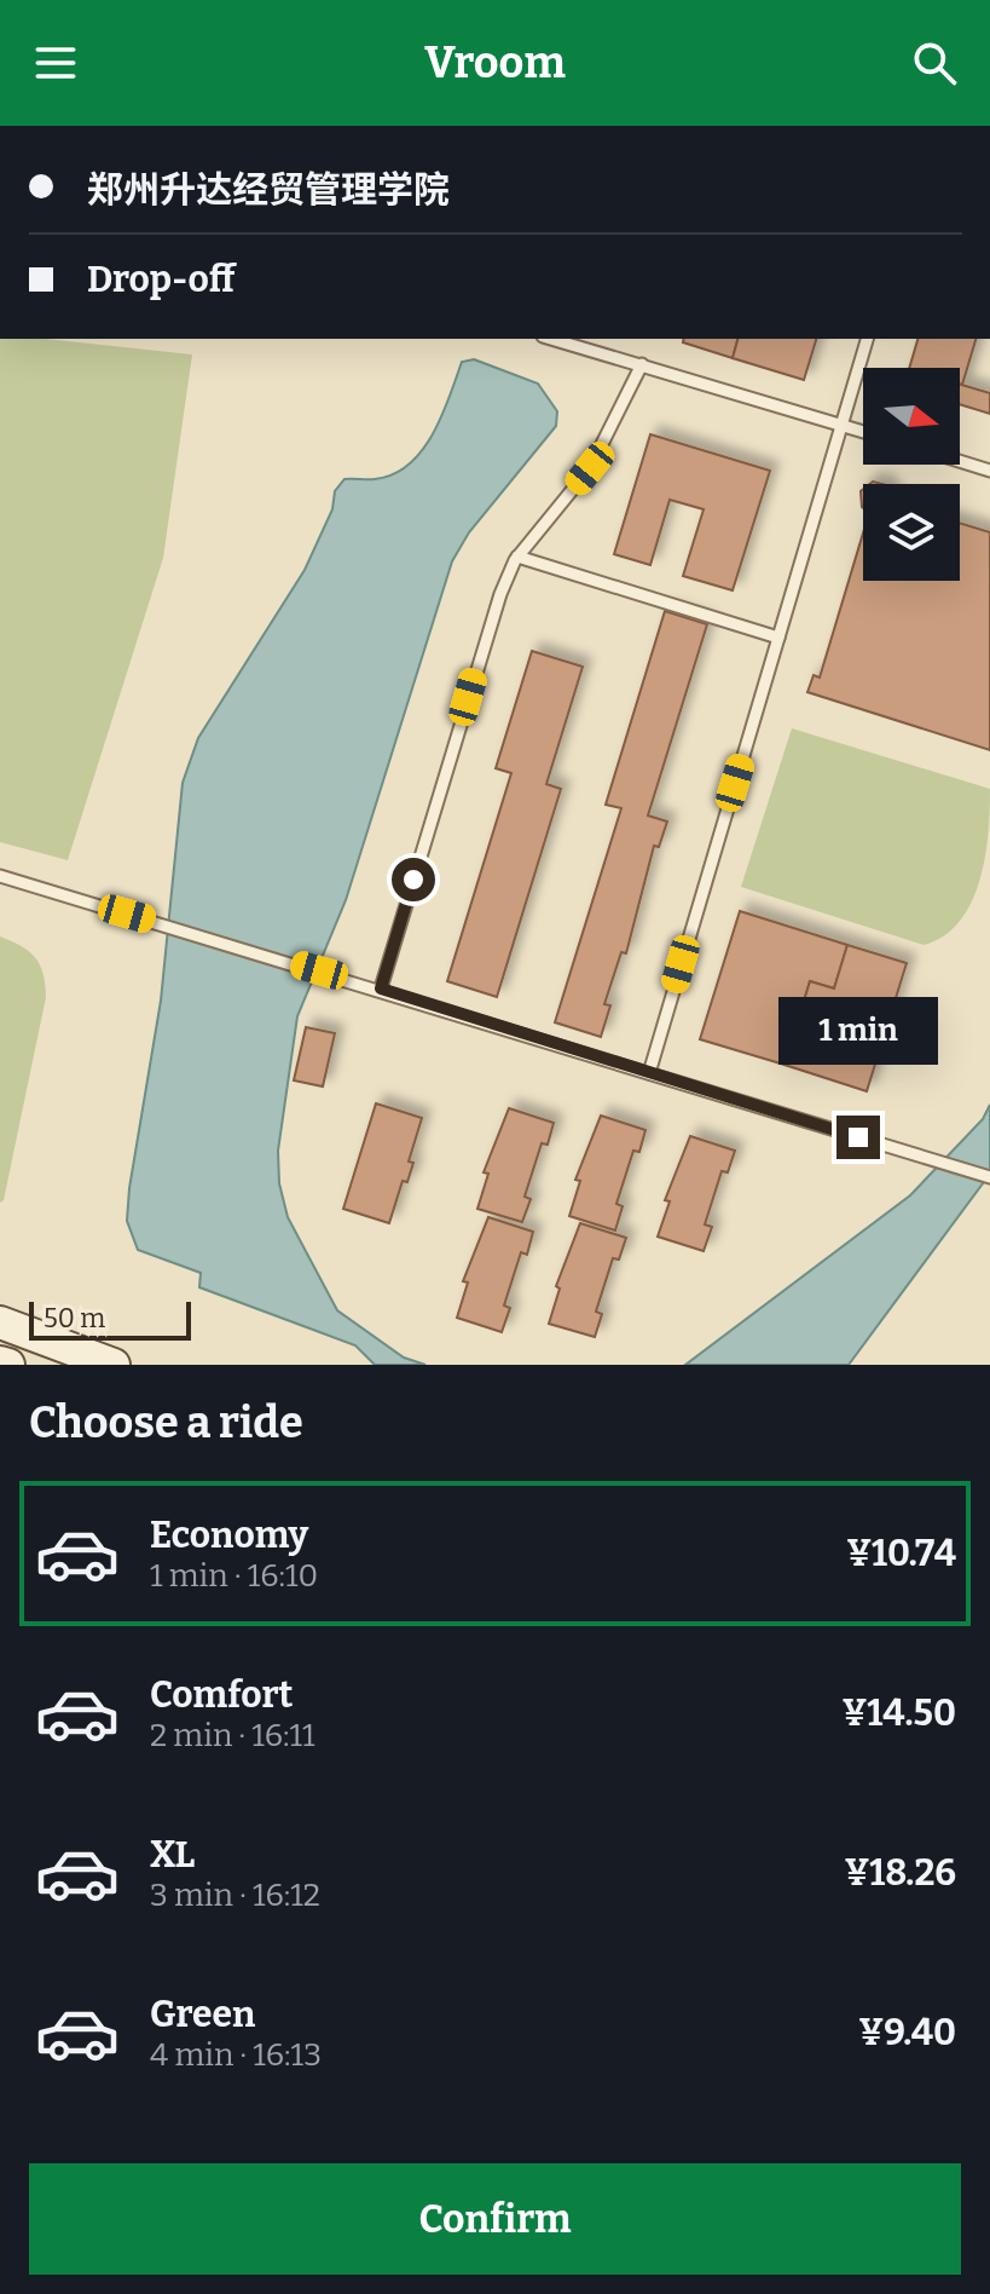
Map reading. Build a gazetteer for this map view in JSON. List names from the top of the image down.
{
  "scale_bar": "50 m",
  "north": "right",
  "page": {
    "header": "Vroom",
    "banner": ["郑州升达经贸管理学院", "Drop-off"],
    "bubble": "1 min",
    "scale": "50 m",
    "heading": "Choose a ride",
    "list": [
      {
        "name": "Economy",
        "note": "1 min · 16:10",
        "value": "¥10.74"
      },
      {
        "name": "Comfort",
        "note": "2 min · 16:11",
        "value": "¥14.50"
      },
      {
        "name": "XL",
        "note": "3 min · 16:12",
        "value": "¥18.26"
      },
      {
        "name": "Green",
        "note": "4 min · 16:13",
        "value": "¥9.40"
      }
    ],
    "buttons": "Confirm"
  }
}
